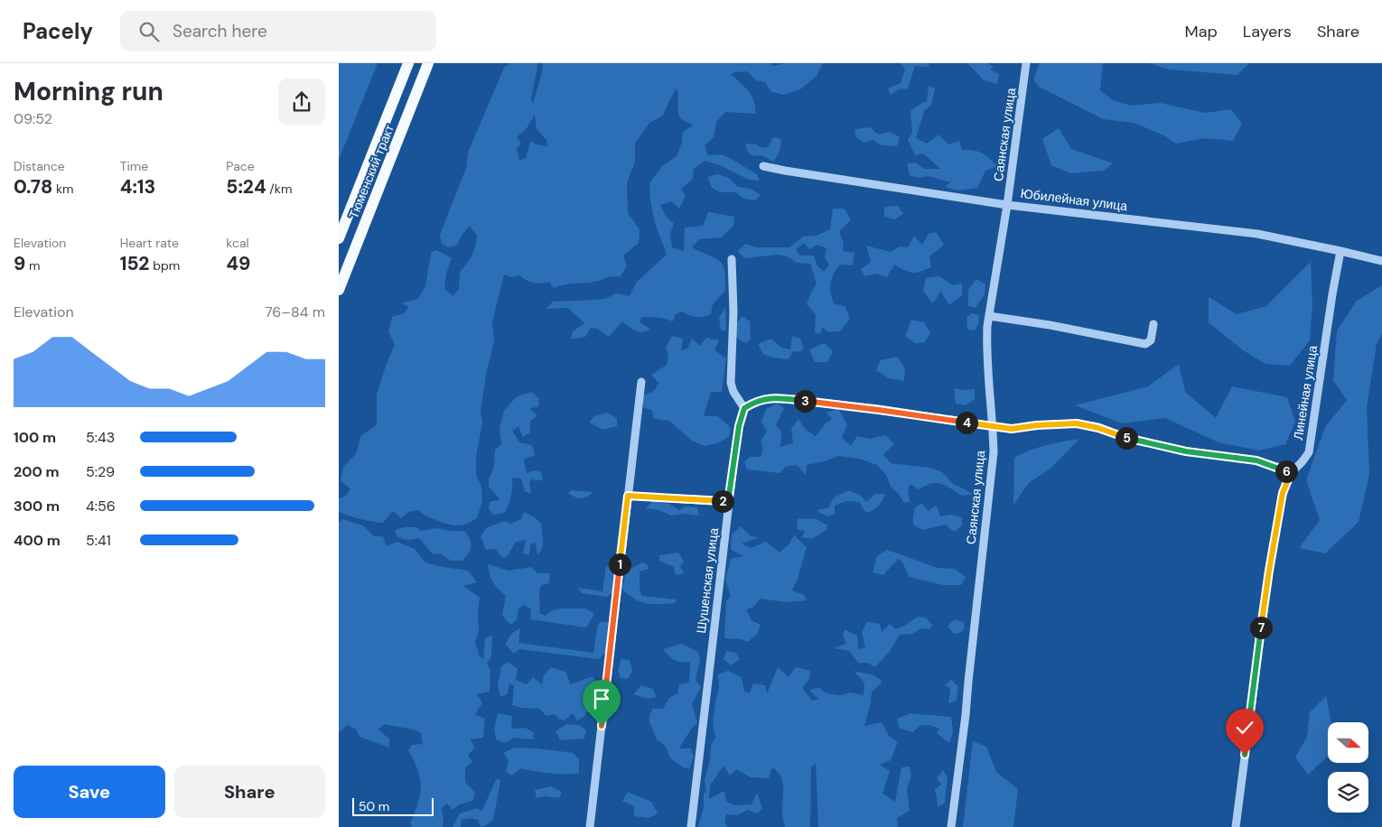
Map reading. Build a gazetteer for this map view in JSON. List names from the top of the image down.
{
  "streets": {
    "main road": ["Тюменский тракт"],
    "street": [
      "Саянская улица",
      "Юбилейная улица",
      "Линейная улица",
      "Шушенская улица"
    ]
  },
  "crossings": [
    ["Саянская улица", "Юбилейная улица"],
    ["Юбилейная улица", "Линейная улица"]
  ],
  "scale_bar": "50 m",
  "north": "right",
  "page": {
    "header": "Pacely",
    "search": "Search here",
    "nav": ["Map", "Layers", "Share"],
    "heading": ["Morning run", "09:52"],
    "stats": [
      ["Distance", "0.78 km"],
      ["Time", "4:13"],
      ["Pace", "5:24 /km"],
      ["Elevation", "9 m"],
      ["Heart rate", "152 bpm"],
      ["kcal", "49"]
    ],
    "chart": ["Elevation", "76–84 m"],
    "pins": [
      "3",
      "4",
      "5",
      "6",
      "2",
      "1",
      "7"
    ],
    "list": [
      {
        "name": "100 m",
        "note": "5:43"
      },
      {
        "name": "200 m",
        "note": "5:29"
      },
      {
        "name": "300 m",
        "note": "4:56"
      },
      {
        "name": "400 m",
        "note": "5:41"
      }
    ],
    "buttons": ["Save", "Share"],
    "scale": "50 m"
  }
}
